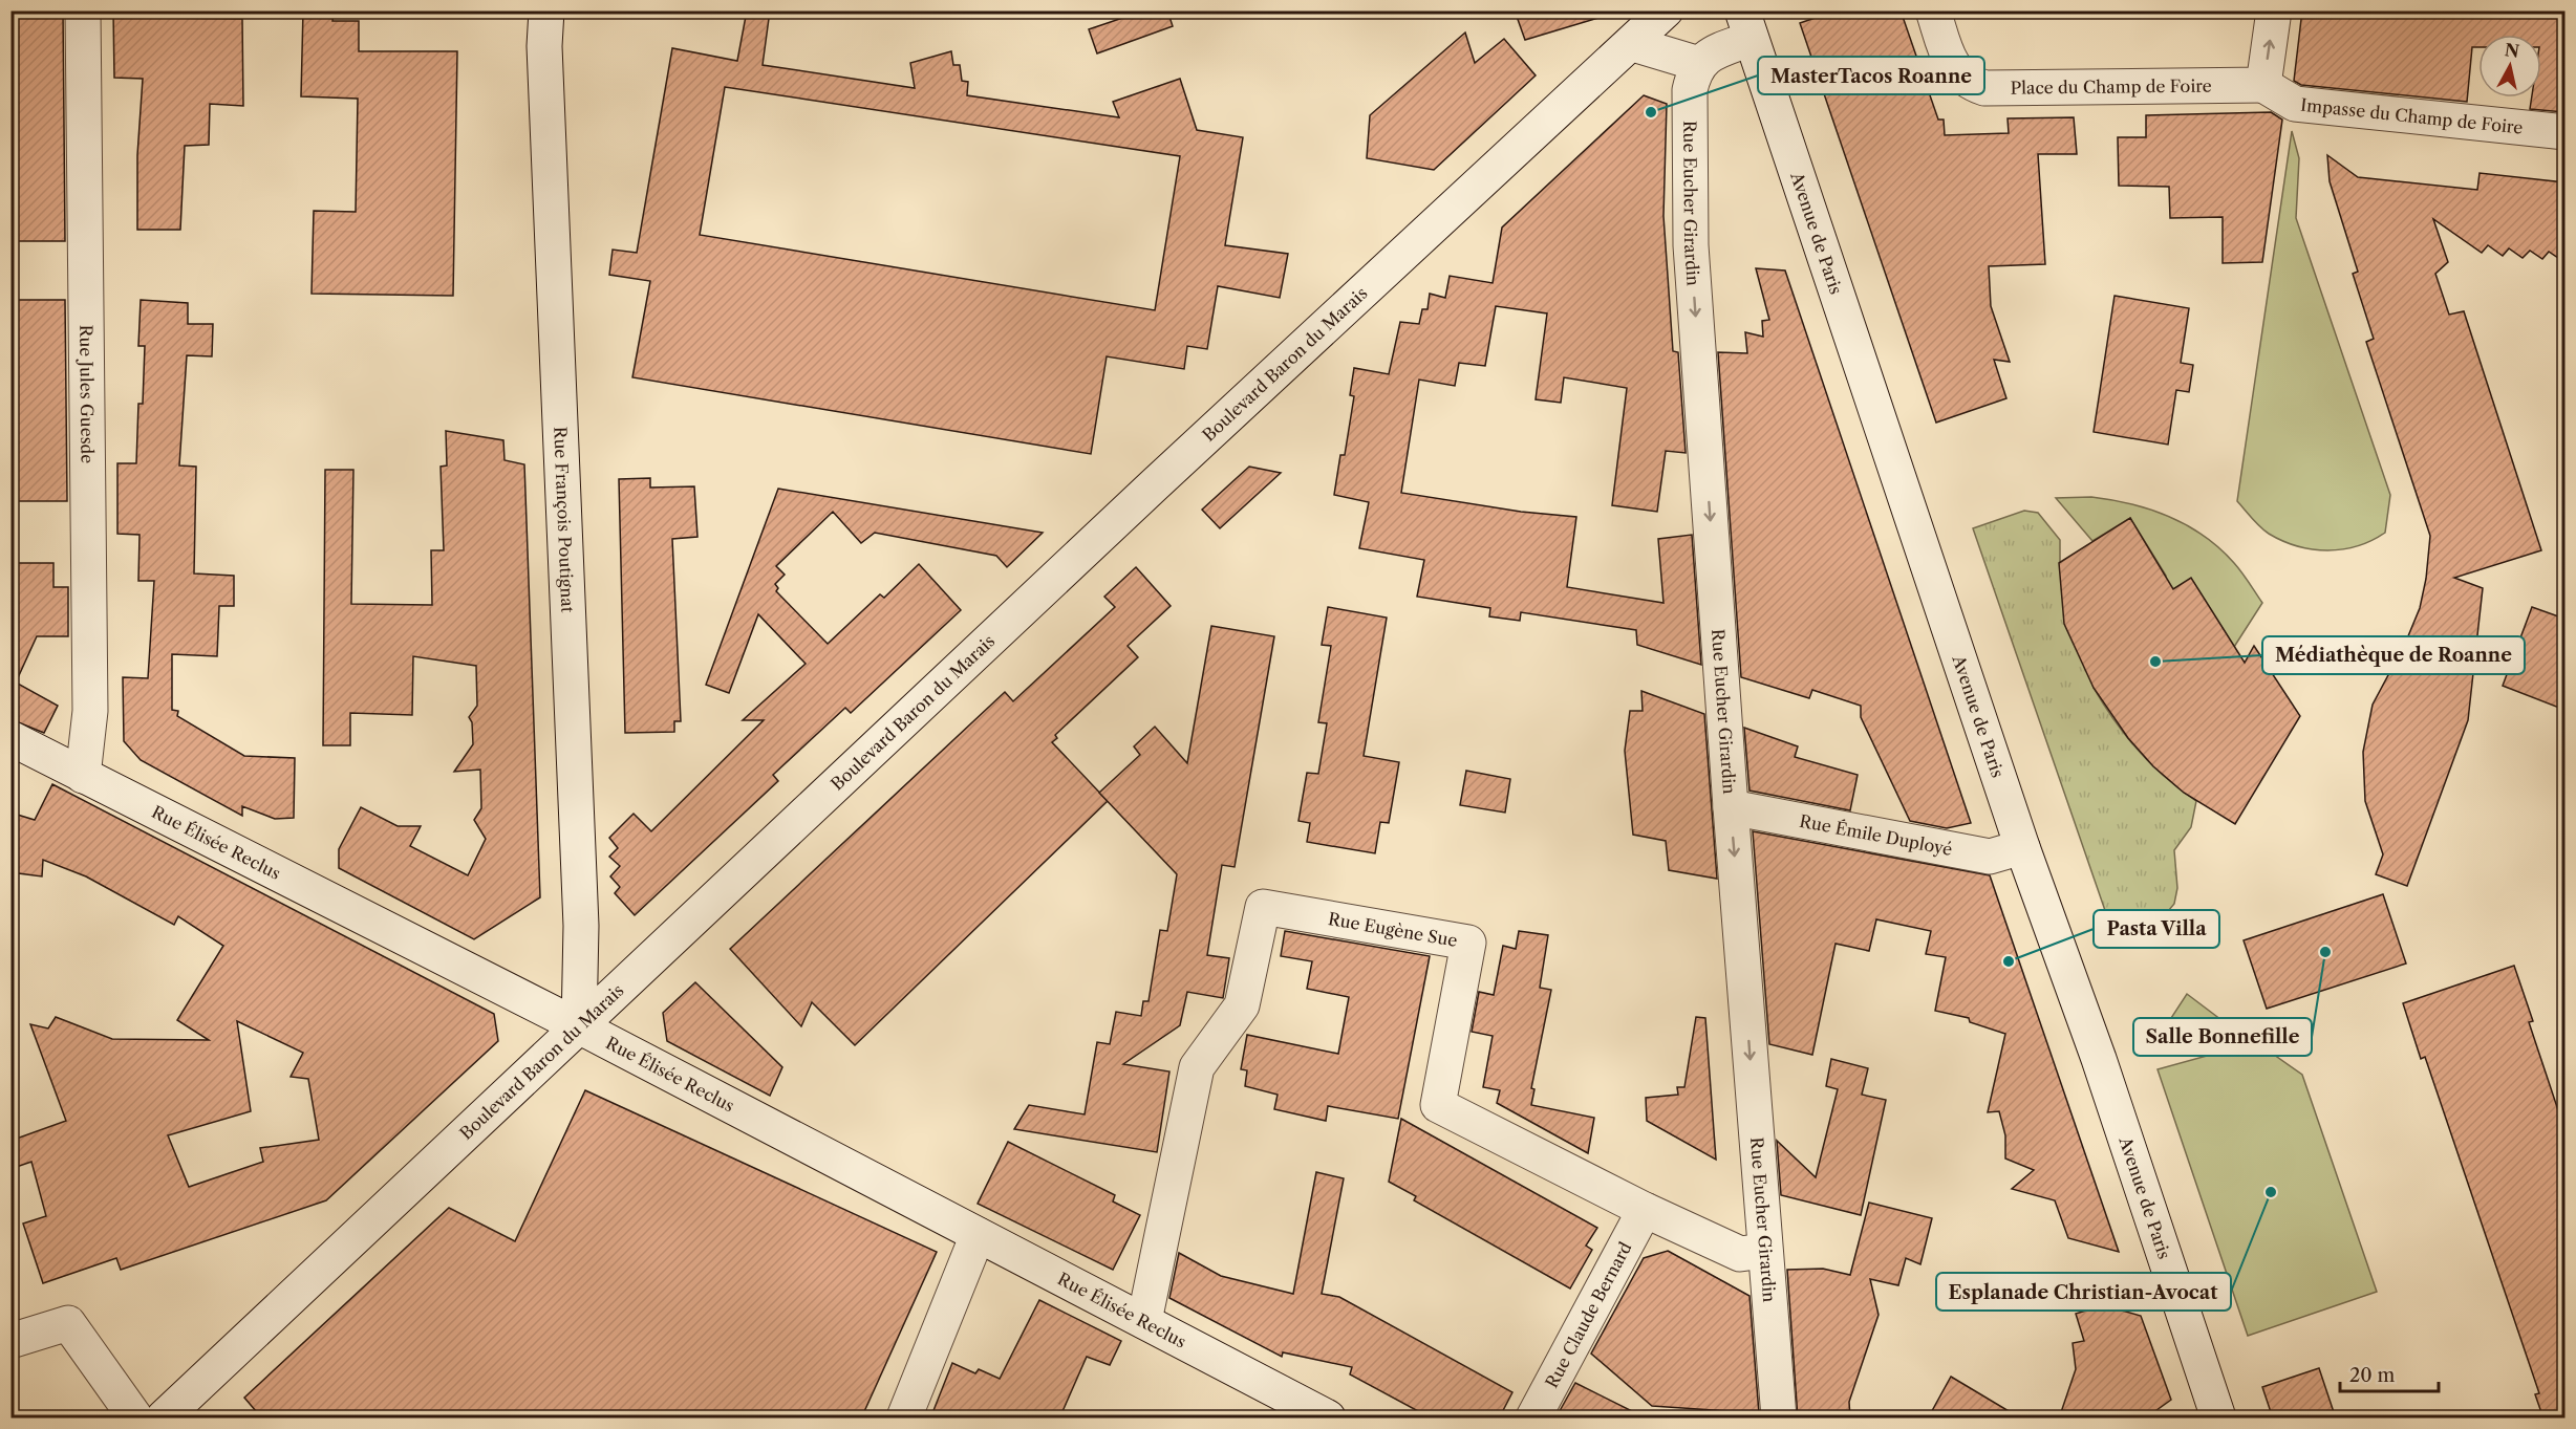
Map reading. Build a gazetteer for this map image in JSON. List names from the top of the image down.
{
  "streets": {
    "street": [
      "Place du Champ de Foire",
      "Impasse du Champ de Foire",
      "Rue Eucher Girardin",
      "Avenue de Paris",
      "Boulevard Baron du Marais",
      "Rue Jules Guesde",
      "Rue François Poutignat",
      "Rue Émile Duployé",
      "Rue Élisée Reclus",
      "Rue Eugène Sue",
      "Rue Claude Bernard"
    ]
  },
  "crossings": [
    ["Place du Champ de Foire", "Impasse du Champ de Foire"],
    ["Rue Eucher Girardin", "Rue Émile Duployé"],
    ["Rue Eucher Girardin", "Rue Eugène Sue"],
    ["Avenue de Paris", "Rue Émile Duployé"],
    ["Boulevard Baron du Marais", "Rue François Poutignat"],
    ["Boulevard Baron du Marais", "Rue Élisée Reclus"],
    ["Rue Jules Guesde", "Rue Élisée Reclus"],
    ["Rue François Poutignat", "Rue Élisée Reclus"],
    ["Rue Élisée Reclus", "Rue Eugène Sue"],
    ["Rue Eugène Sue", "Rue Claude Bernard"]
  ],
  "one_way": ["Rue Eucher Girardin"],
  "places": [
    "MasterTacos Roanne",
    "Médiathèque de Roanne",
    "Salle Bonnefille",
    "Pasta Villa",
    "Esplanade Christian-Avocat"
  ],
  "scale_bar": "20 m",
  "north": "top"
}
